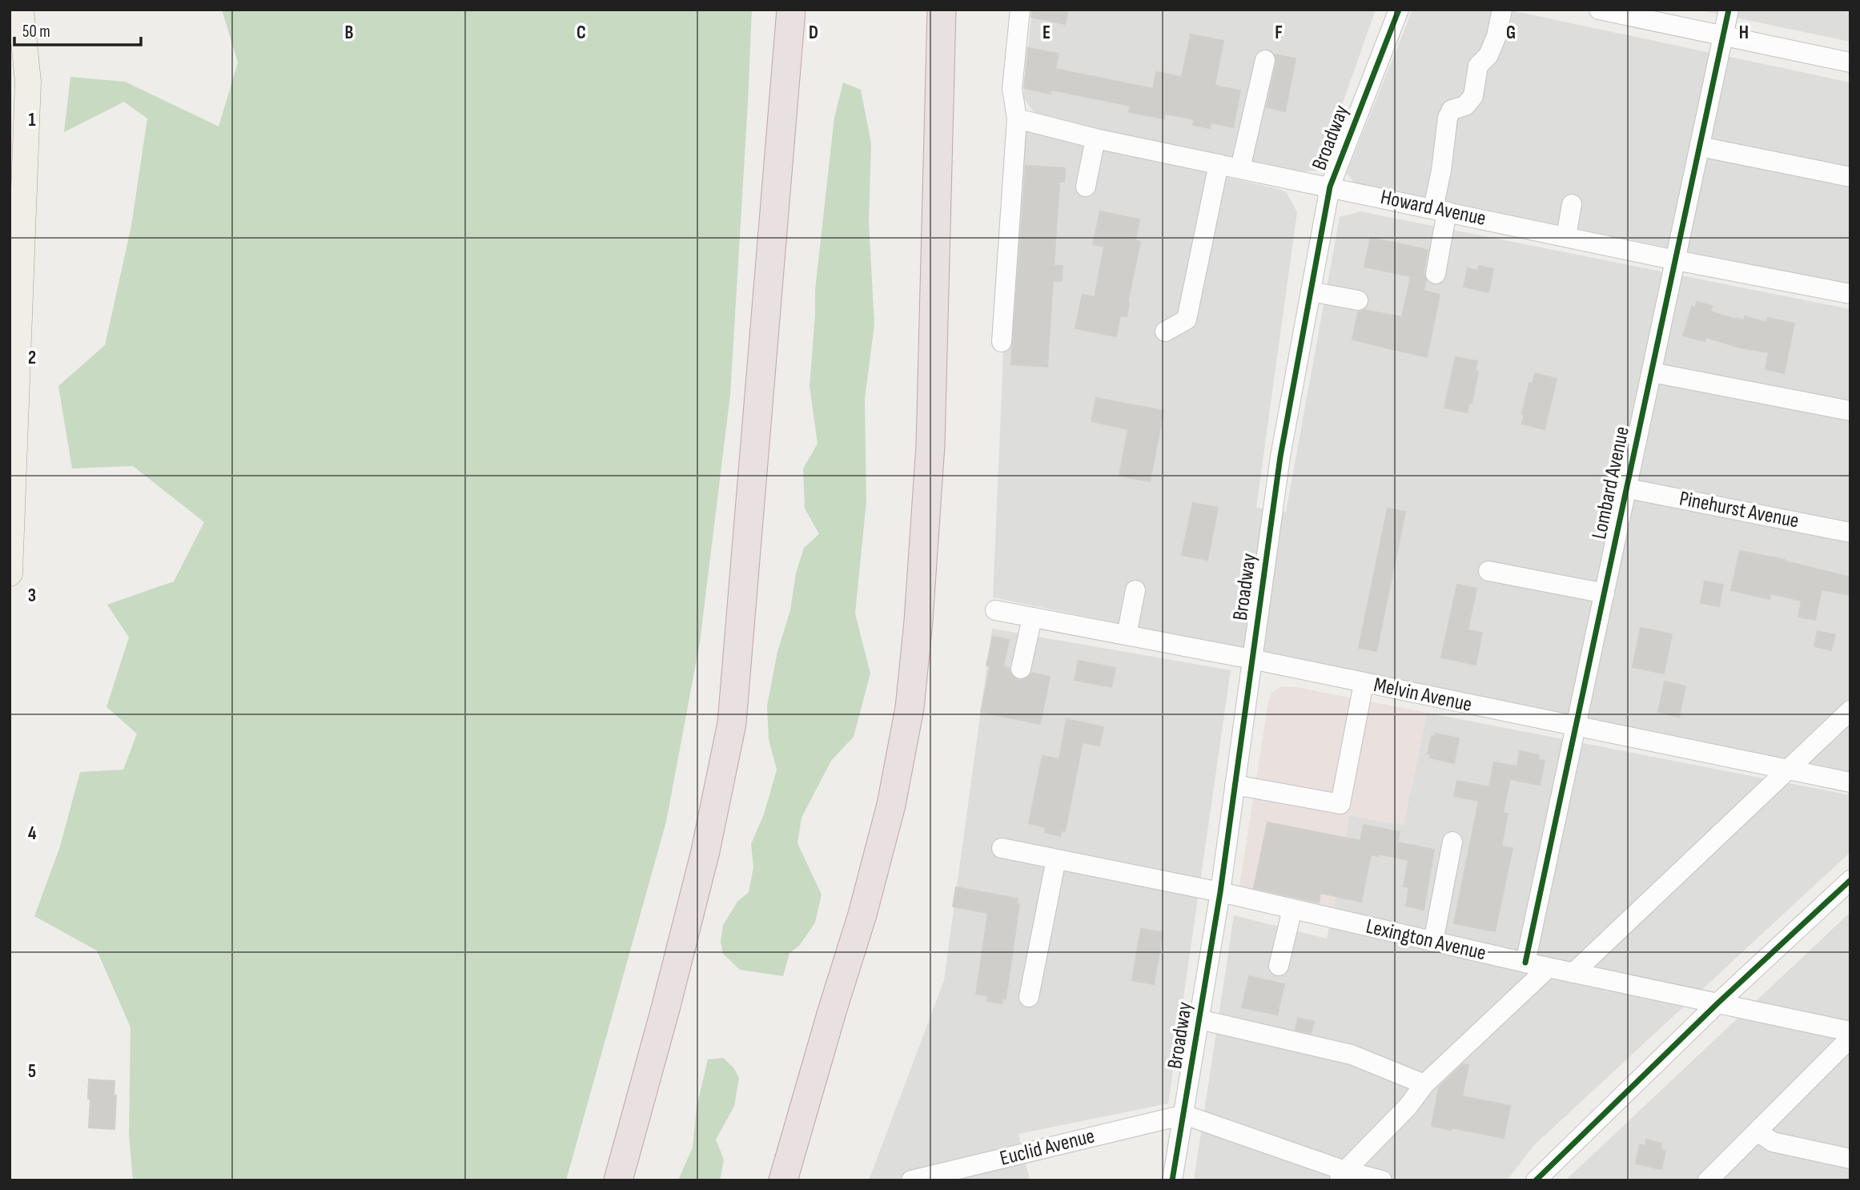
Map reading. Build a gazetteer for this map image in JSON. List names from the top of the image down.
{
  "streets": {
    "street": [
      "Broadway",
      "Howard Avenue",
      "Lombard Avenue",
      "Pinehurst Avenue",
      "Melvin Avenue",
      "Lexington Avenue",
      "Euclid Avenue"
    ]
  },
  "crossings": [
    ["Broadway", "Howard Avenue"],
    ["Broadway", "Melvin Avenue"],
    ["Broadway", "Lexington Avenue"],
    ["Broadway", "Euclid Avenue"],
    ["Howard Avenue", "Lombard Avenue"],
    ["Lombard Avenue", "Pinehurst Avenue"],
    ["Lombard Avenue", "Melvin Avenue"],
    ["Lombard Avenue", "Lexington Avenue"]
  ],
  "scale_bar": "50 m",
  "grid": {
    "columns": [
      "B",
      "C",
      "D",
      "E",
      "F",
      "G",
      "H"
    ],
    "rows": [
      "1",
      "2",
      "3",
      "4",
      "5"
    ]
  }
}
